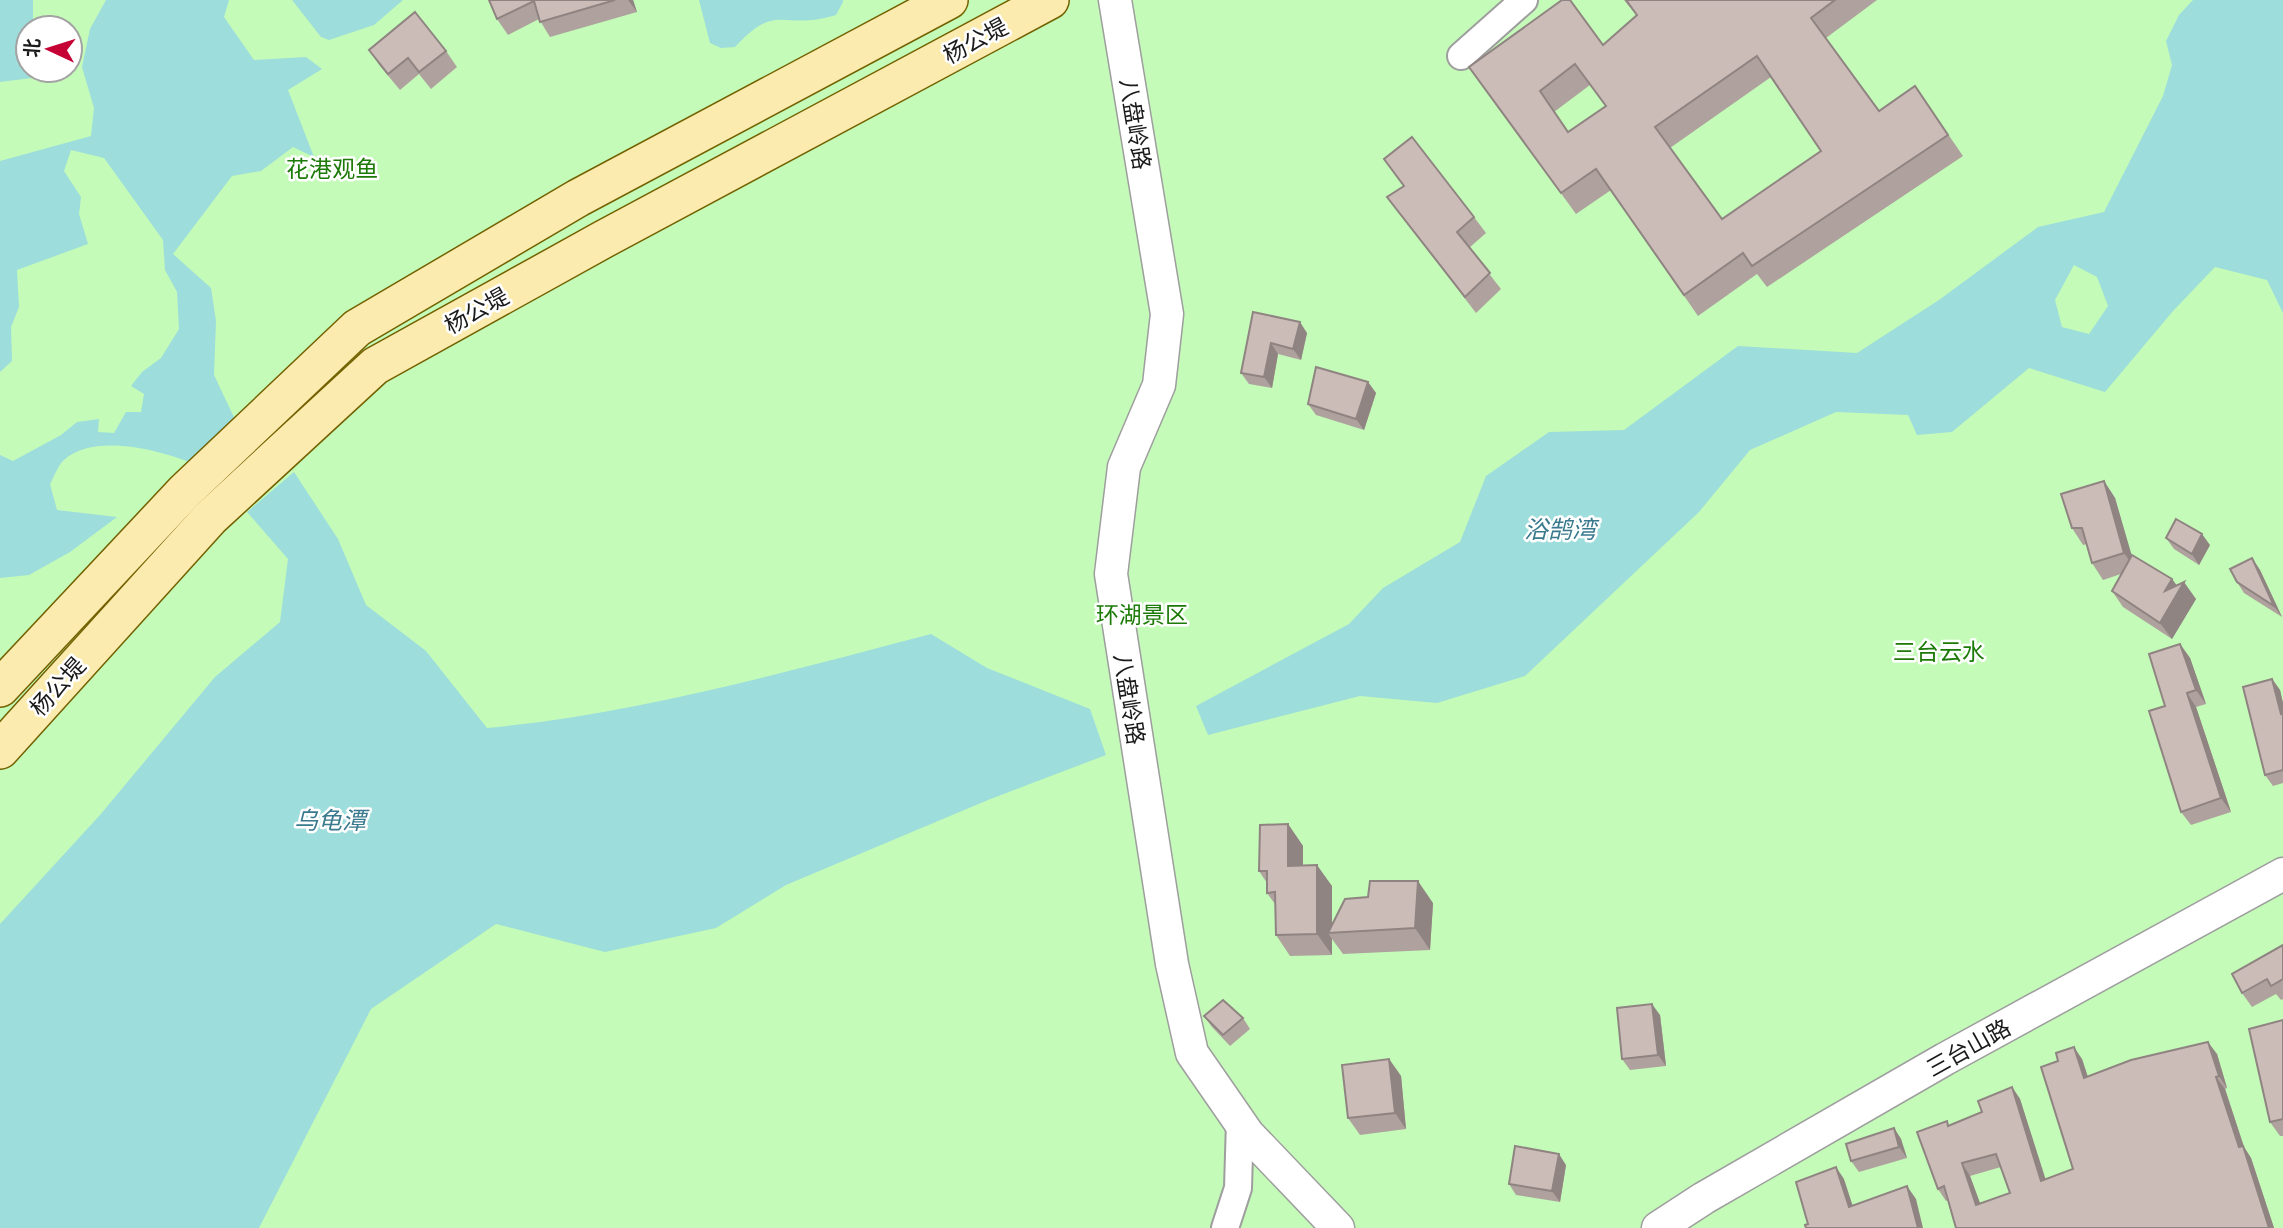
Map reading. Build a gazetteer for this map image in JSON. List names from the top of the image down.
{
  "streets": {
    "main road": ["杨公堤"],
    "street": ["八盘岭路", "三台山路"]
  },
  "water": ["浴鹄湾", "乌龟潭"],
  "parks": ["花港观鱼", "环湖景区", "三台云水"],
  "north": "left"
}
